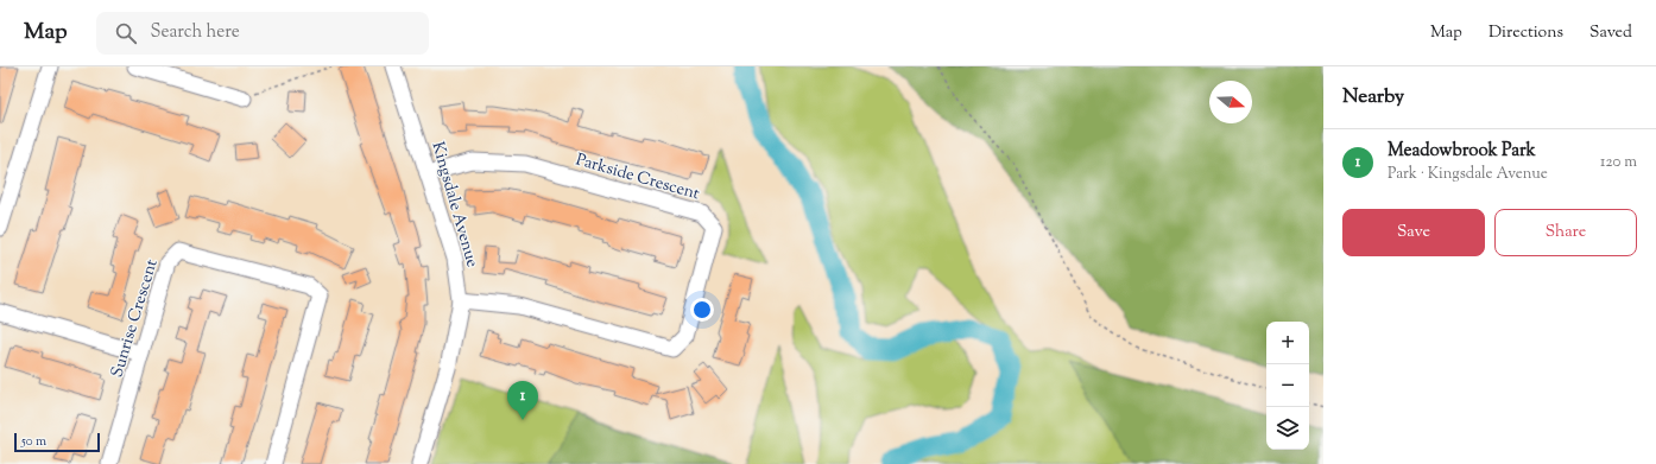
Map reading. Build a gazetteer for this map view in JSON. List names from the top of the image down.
{
  "streets": {
    "street": ["Parkside Crescent", "Kingsdale Avenue", "Sunrise Crescent"]
  },
  "crossings": [
    ["Parkside Crescent", "Kingsdale Avenue"]
  ],
  "scale_bar": "50 m",
  "north": "right",
  "page": {
    "header": "Map",
    "search": "Search here",
    "nav": ["Map", "Directions", "Saved"],
    "heading": "Nearby",
    "list": [
      {
        "mark": "1",
        "name": "Meadowbrook Park",
        "note": "Park · Kingsdale Avenue",
        "value": "120 m"
      }
    ],
    "buttons": ["Save", "Share"],
    "map_buttons": ["+", "−"],
    "pins": "1",
    "scale": "50 m"
  }
}
